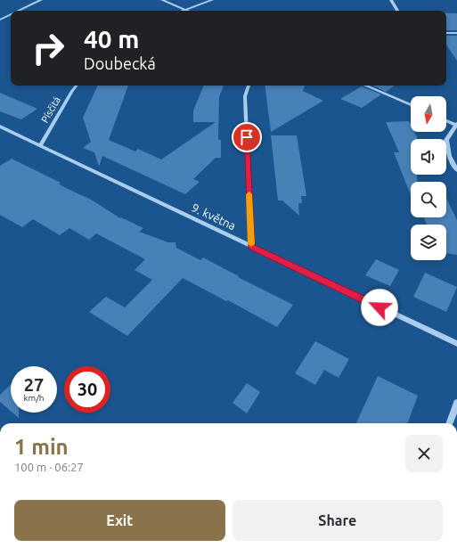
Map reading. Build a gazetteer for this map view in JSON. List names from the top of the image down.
{
  "streets": {
    "street": ["Písčitá", "9. května"]
  },
  "crossings": [
    ["Písčitá", "9. května"]
  ],
  "north": "bottom",
  "page": {
    "turn": ["40 m", "Doubecká"],
    "speed": "27 km/h",
    "limit": "30",
    "heading": ["1 min", "100 m · 06:27"],
    "buttons": ["Exit", "Share"]
  }
}
